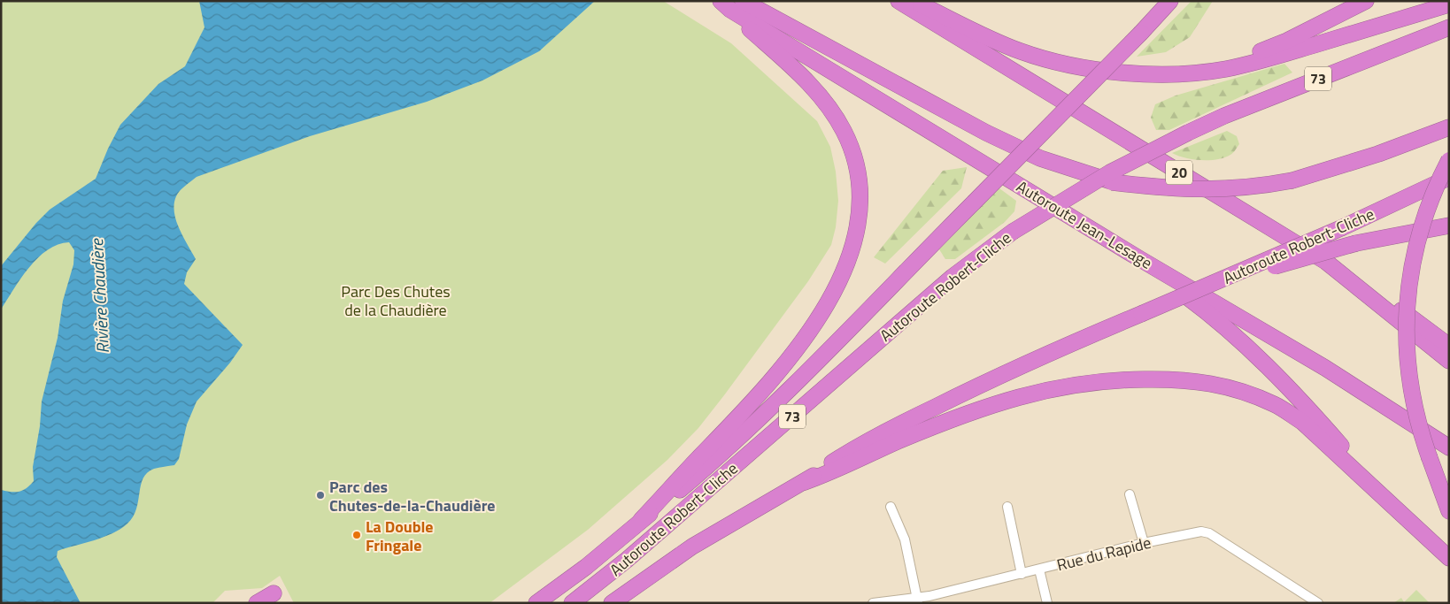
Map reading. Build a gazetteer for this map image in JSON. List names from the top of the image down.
{
  "streets": {
    "highway": [
      "73",
      "20",
      "Autoroute Jean-Lesage",
      "Autoroute Robert-Cliche"
    ],
    "street": ["Rue du Rapide"]
  },
  "water": ["Rivière Chaudière"],
  "parks": ["Parc Des Chutes de la Chaudière"],
  "places": ["Parc des Chutes-de-la-Chaudière", "La Double Fringale"]
}
